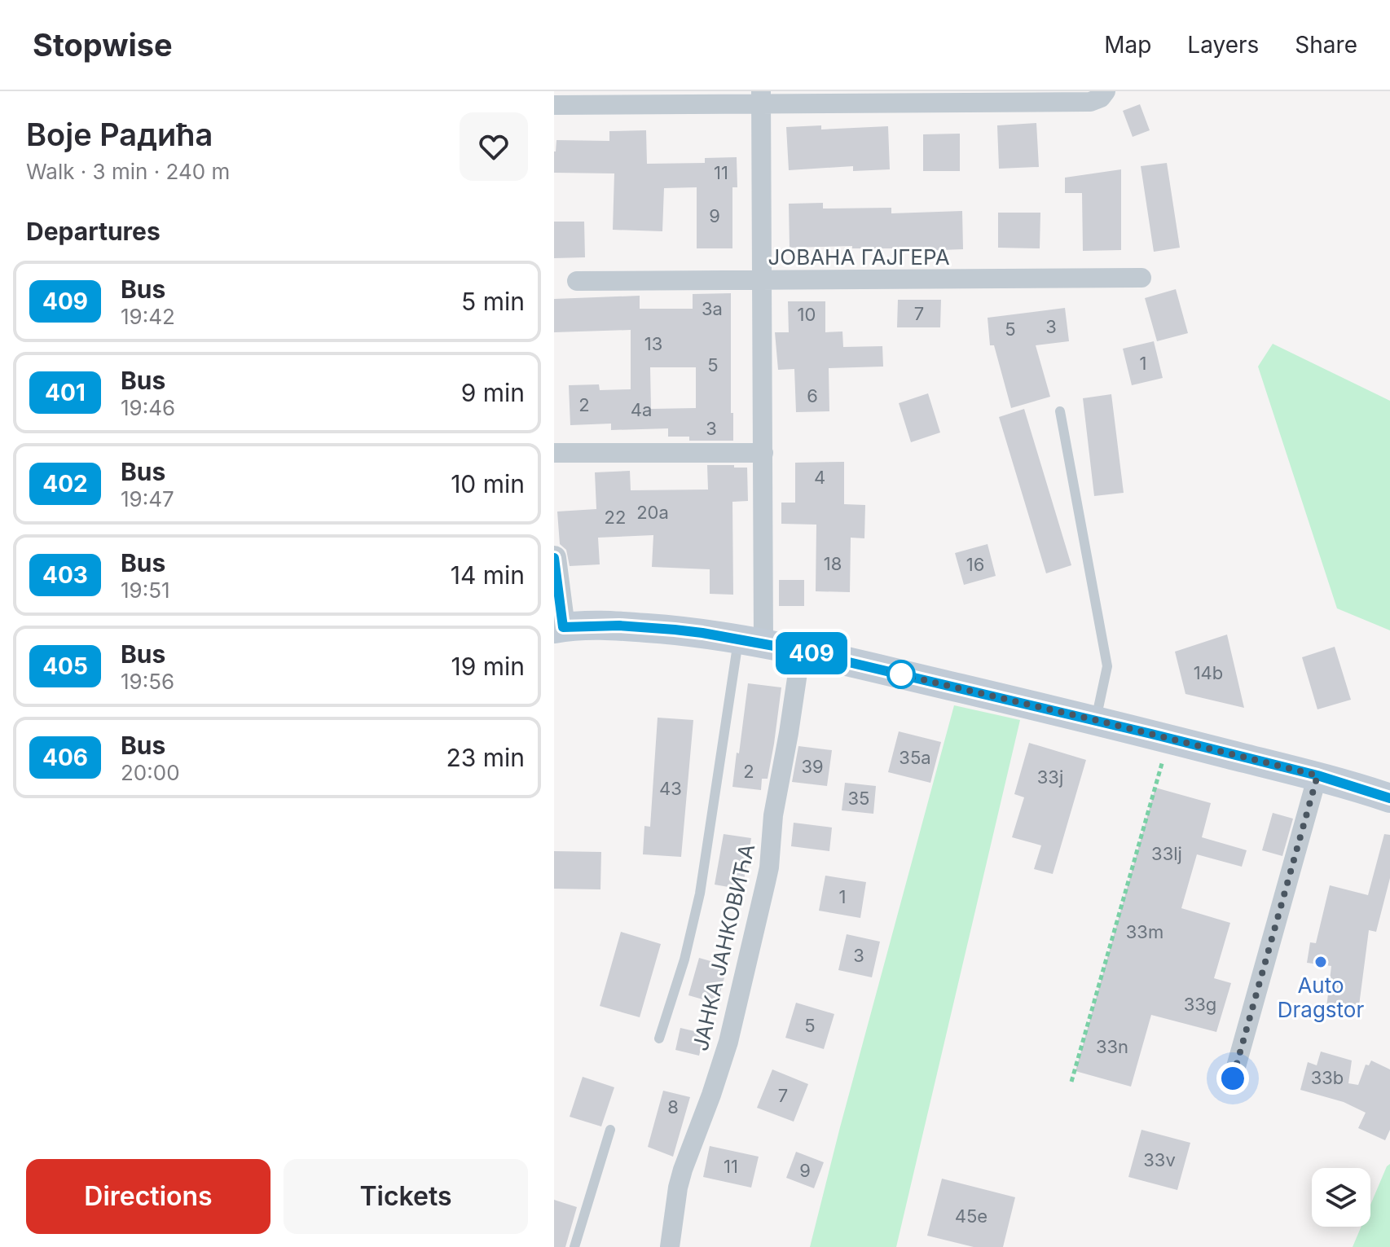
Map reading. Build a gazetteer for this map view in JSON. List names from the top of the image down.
{
  "streets": {
    "street": ["ЈОВАНА ГАЈГЕРА", "ЈАНКА ЈАНКОВИЋА"]
  },
  "places": ["Auto Dragstor"],
  "lines": ["bus line 409"],
  "house_numbers": [
    "11",
    "9",
    "3a",
    "7",
    "10",
    "3",
    "5",
    "13",
    "1",
    "5",
    "6",
    "2",
    "4a",
    "3",
    "4",
    "20a",
    "22",
    "18",
    "16",
    "14b",
    "35a",
    "39",
    "2",
    "33j",
    "43",
    "35",
    "33lj",
    "1",
    "33m",
    "3",
    "33g",
    "5",
    "33n",
    "33b",
    "7",
    "8",
    "33v",
    "11",
    "9",
    "45e"
  ],
  "page": {
    "header": "Stopwise",
    "nav": ["Map", "Layers", "Share"],
    "heading": [
      ["Воје Радића", "Walk · 3 min · 240 m"],
      "Departures"
    ],
    "on_map": "409",
    "list": [
      {
        "mark": "409",
        "name": "Bus",
        "note": "19:42",
        "value": "5 min"
      },
      {
        "mark": "401",
        "name": "Bus",
        "note": "19:46",
        "value": "9 min"
      },
      {
        "mark": "402",
        "name": "Bus",
        "note": "19:47",
        "value": "10 min"
      },
      {
        "mark": "403",
        "name": "Bus",
        "note": "19:51",
        "value": "14 min"
      },
      {
        "mark": "405",
        "name": "Bus",
        "note": "19:56",
        "value": "19 min"
      },
      {
        "mark": "406",
        "name": "Bus",
        "note": "20:00",
        "value": "23 min"
      }
    ],
    "buttons": ["Directions", "Tickets"]
  }
}
